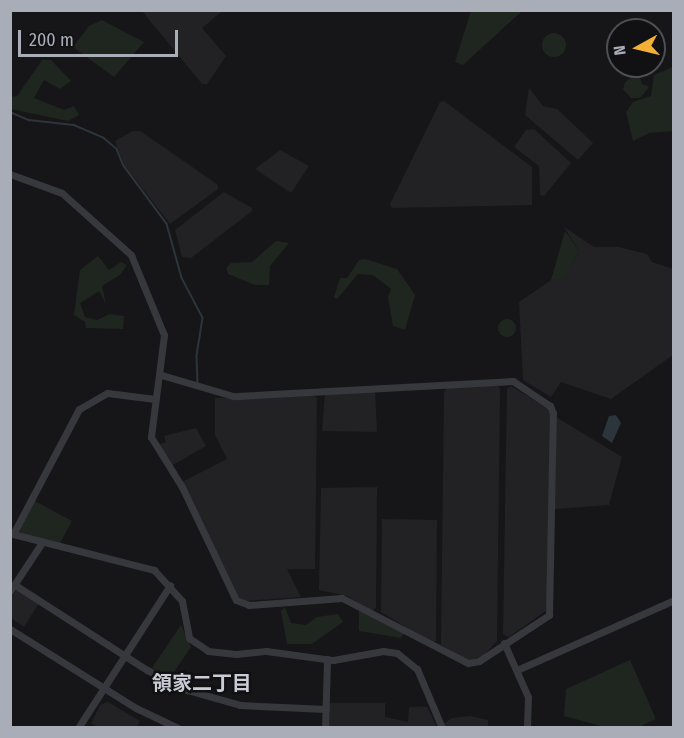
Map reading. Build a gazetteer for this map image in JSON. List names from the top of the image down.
{
  "districts": ["領家二丁目"],
  "scale_bar": "200 m",
  "north": "left"
}
